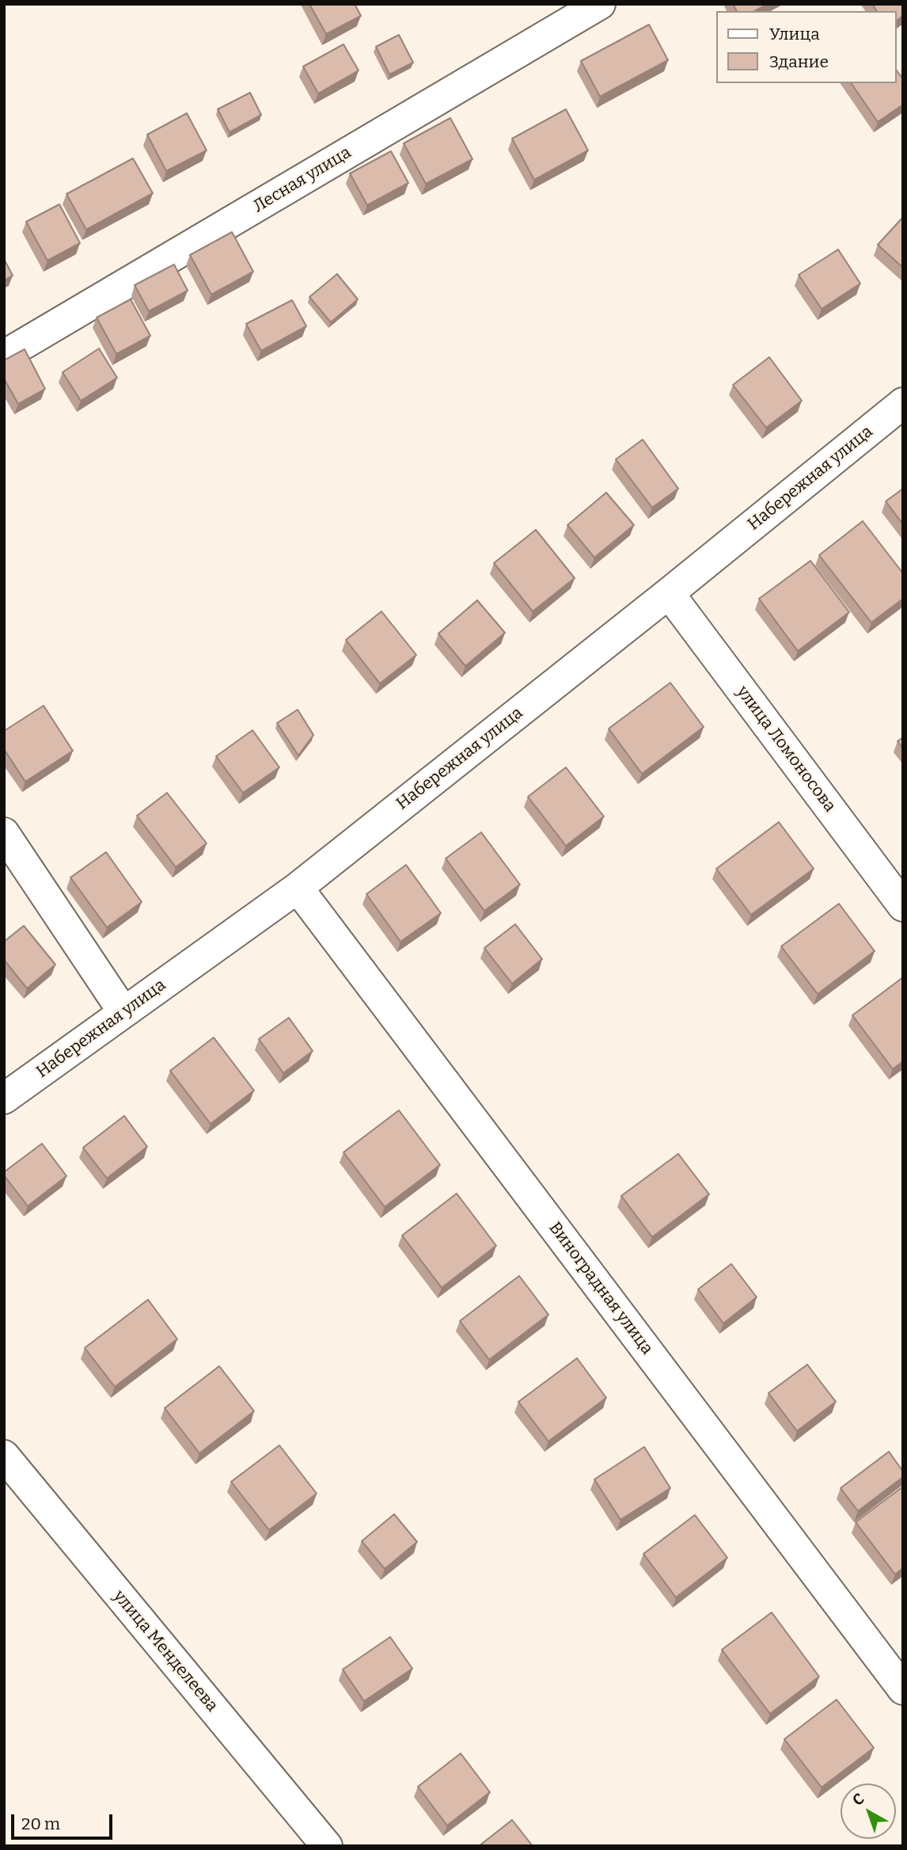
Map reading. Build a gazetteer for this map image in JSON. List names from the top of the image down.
{
  "streets": {
    "street": [
      "Лесная улица",
      "Набережная улица",
      "улица Ломоносова",
      "Виноградная улица",
      "улица Менделеева"
    ]
  },
  "crossings": [
    ["Набережная улица", "улица Ломоносова"],
    ["Набережная улица", "Виноградная улица"]
  ],
  "legend": ["Улица", "Здание"],
  "scale_bar": "20 m",
  "north": "top left"
}
